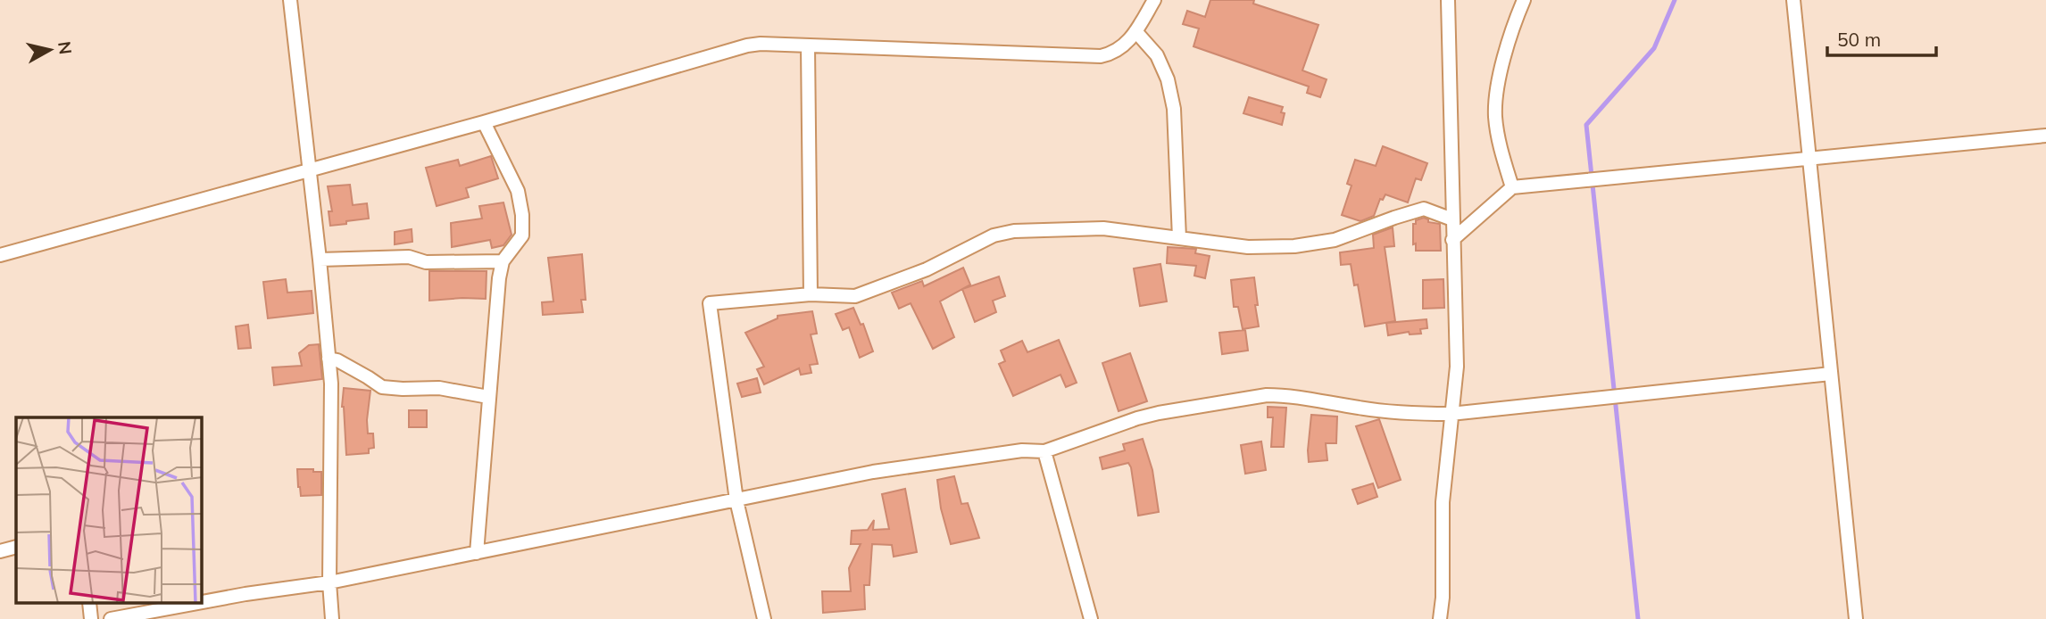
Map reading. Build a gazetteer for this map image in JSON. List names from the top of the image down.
{
  "scale_bar": "50 m",
  "north": "right"
}
